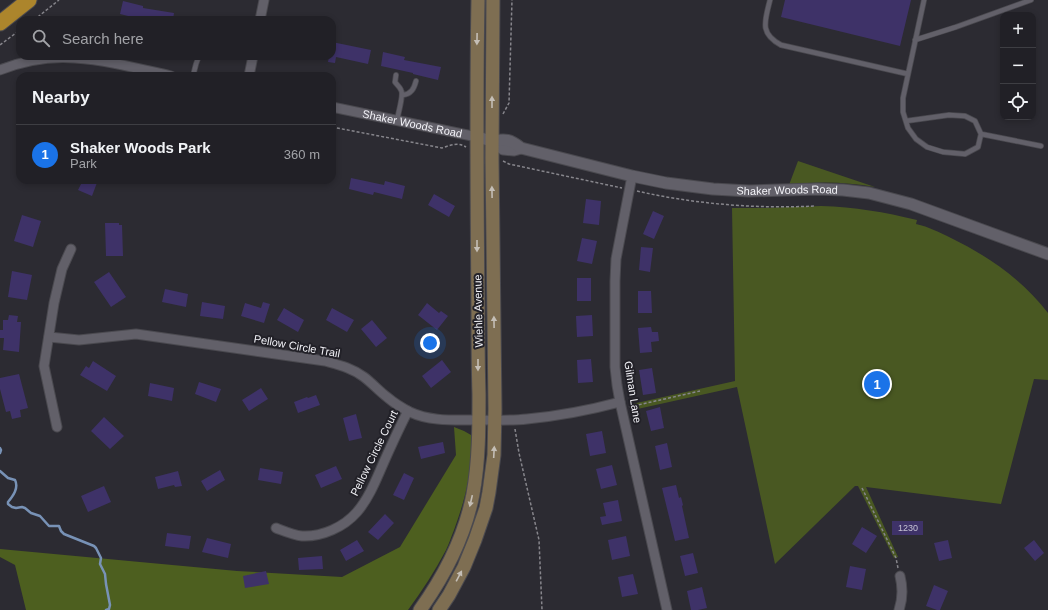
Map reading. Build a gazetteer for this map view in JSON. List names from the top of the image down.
{
  "streets": {
    "main road": ["Wiehle Avenue"],
    "street": [
      "Shaker Woods Road",
      "Pellow Circle Trail",
      "Gilman Lane",
      "Pellow Circle Court"
    ]
  },
  "crossings": [
    ["Shaker Woods Road", "Wiehle Avenue"],
    ["Shaker Woods Road", "Gilman Lane"],
    ["Wiehle Avenue", "Pellow Circle Trail"],
    ["Pellow Circle Trail", "Gilman Lane"],
    ["Pellow Circle Trail", "Pellow Circle Court"]
  ],
  "house_numbers": ["1230"],
  "page": {
    "map_buttons": ["+", "−"],
    "search": "Search here",
    "heading": "Nearby",
    "list": [
      {
        "mark": "1",
        "name": "Shaker Woods Park",
        "note": "Park",
        "value": "360 m"
      }
    ],
    "pins": "1"
  }
}
